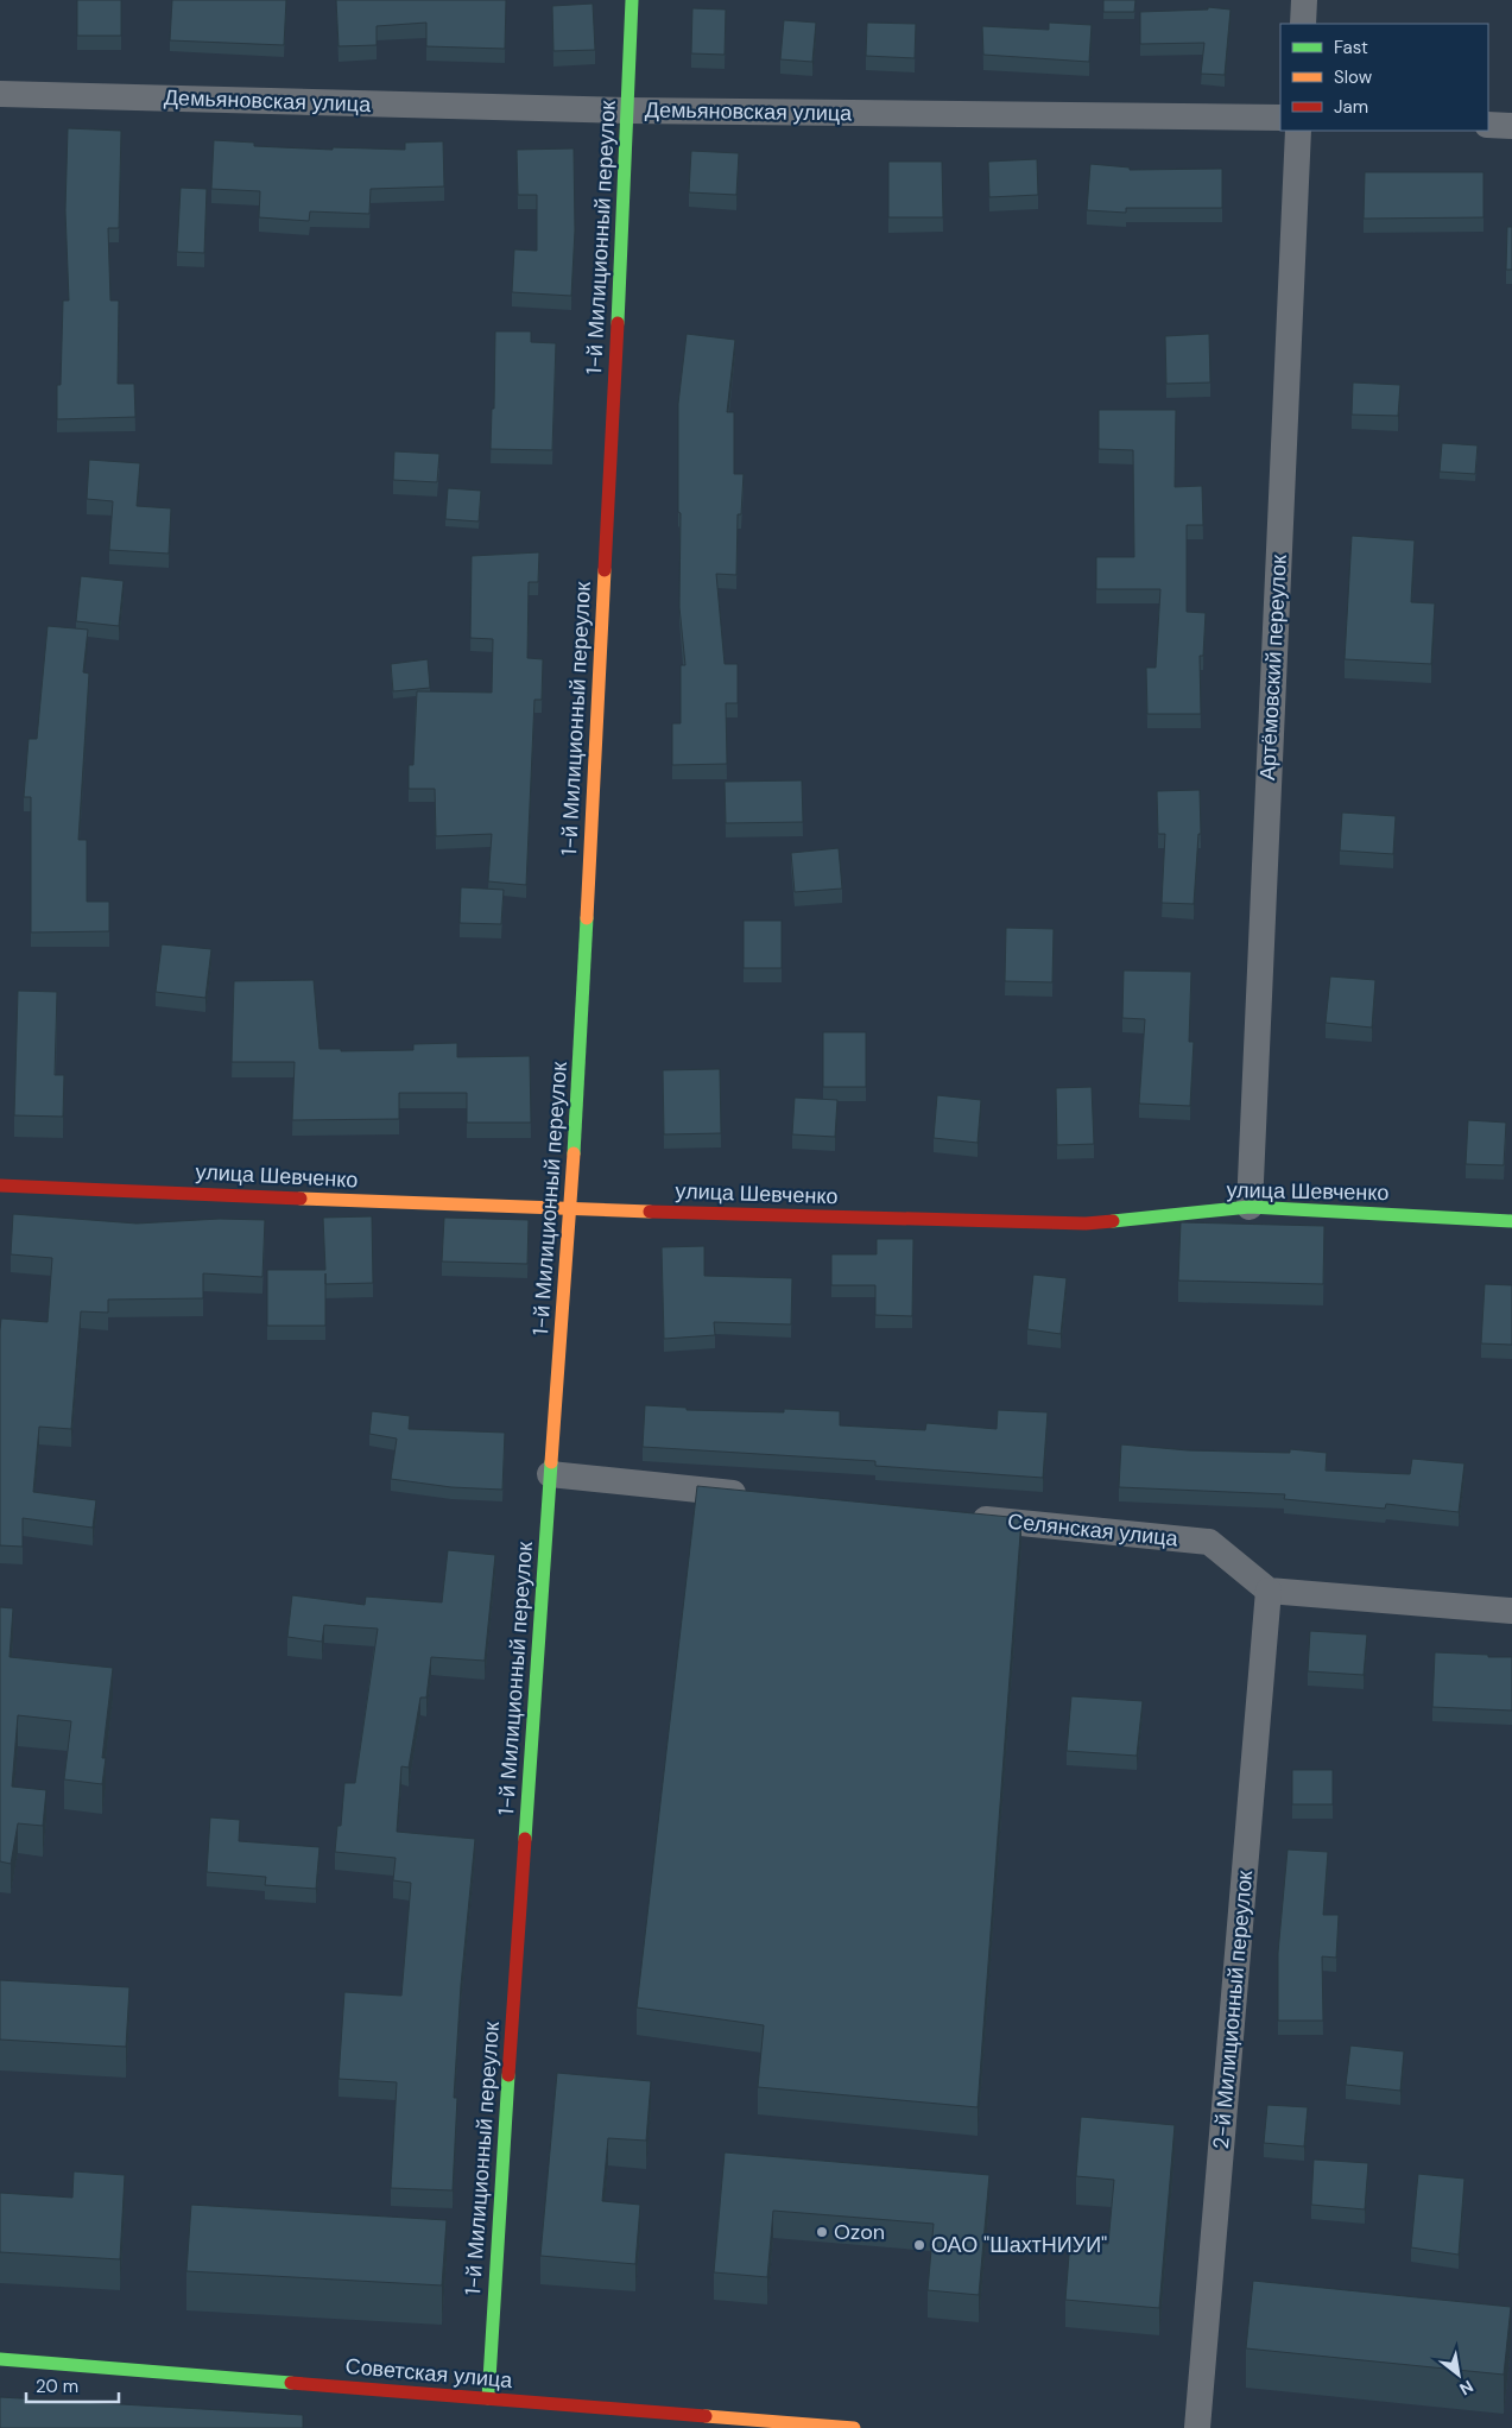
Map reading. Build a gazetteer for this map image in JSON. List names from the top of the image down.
{
  "streets": {
    "street": [
      "Демьяновская улица",
      "1-й Милиционный переулок",
      "Артёмовский переулок",
      "улица Шевченко",
      "Селянская улица",
      "2-й Милиционный переулок",
      "Советская улица"
    ]
  },
  "crossings": [
    ["Демьяновская улица", "1-й Милиционный переулок"],
    ["1-й Милиционный переулок", "улица Шевченко"],
    ["1-й Милиционный переулок", "Советская улица"],
    ["Артёмовский переулок", "улица Шевченко"],
    ["Селянская улица", "2-й Милиционный переулок"]
  ],
  "places": ["Ozon", "ОАО \"ШахтНИУИ\""],
  "legend": ["Fast", "Slow", "Jam"],
  "scale_bar": "20 m",
  "north": "bottom right"
}
